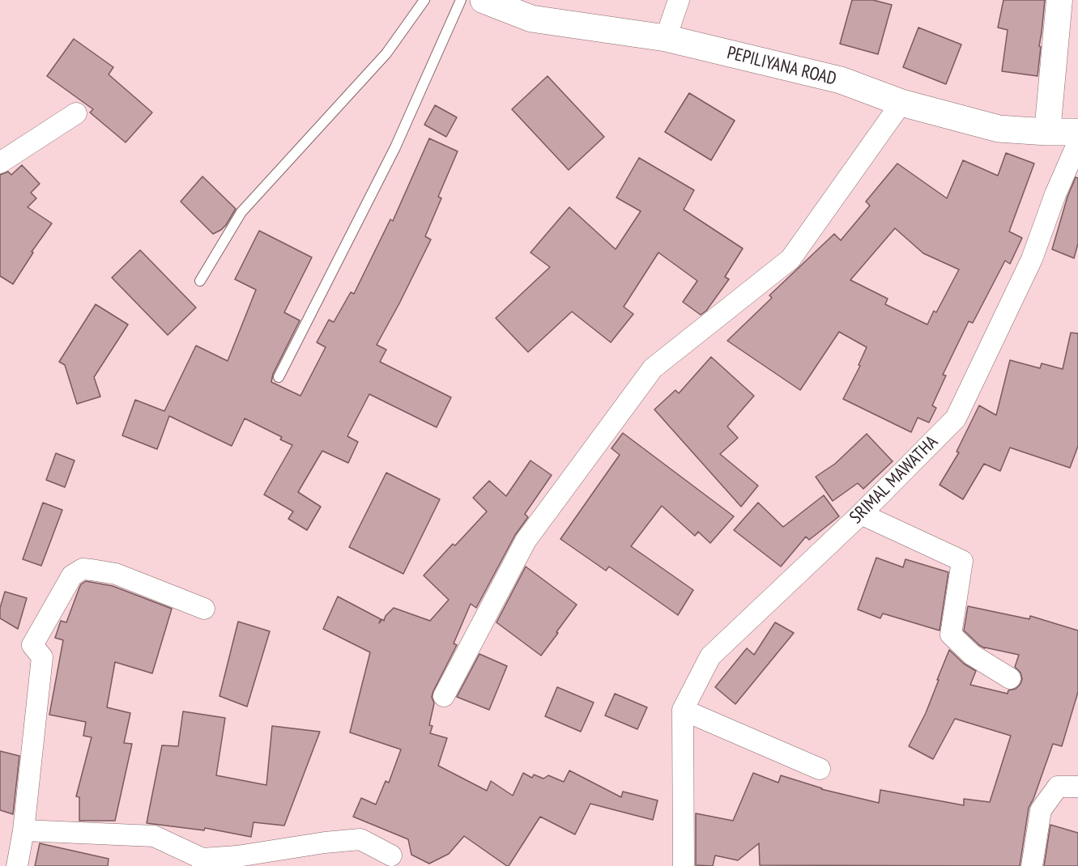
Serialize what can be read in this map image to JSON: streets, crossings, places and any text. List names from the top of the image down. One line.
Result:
{"streets":{"main road":["PEPILIYANA ROAD"],"street":["SRIMAL MAWATHA"]}}
